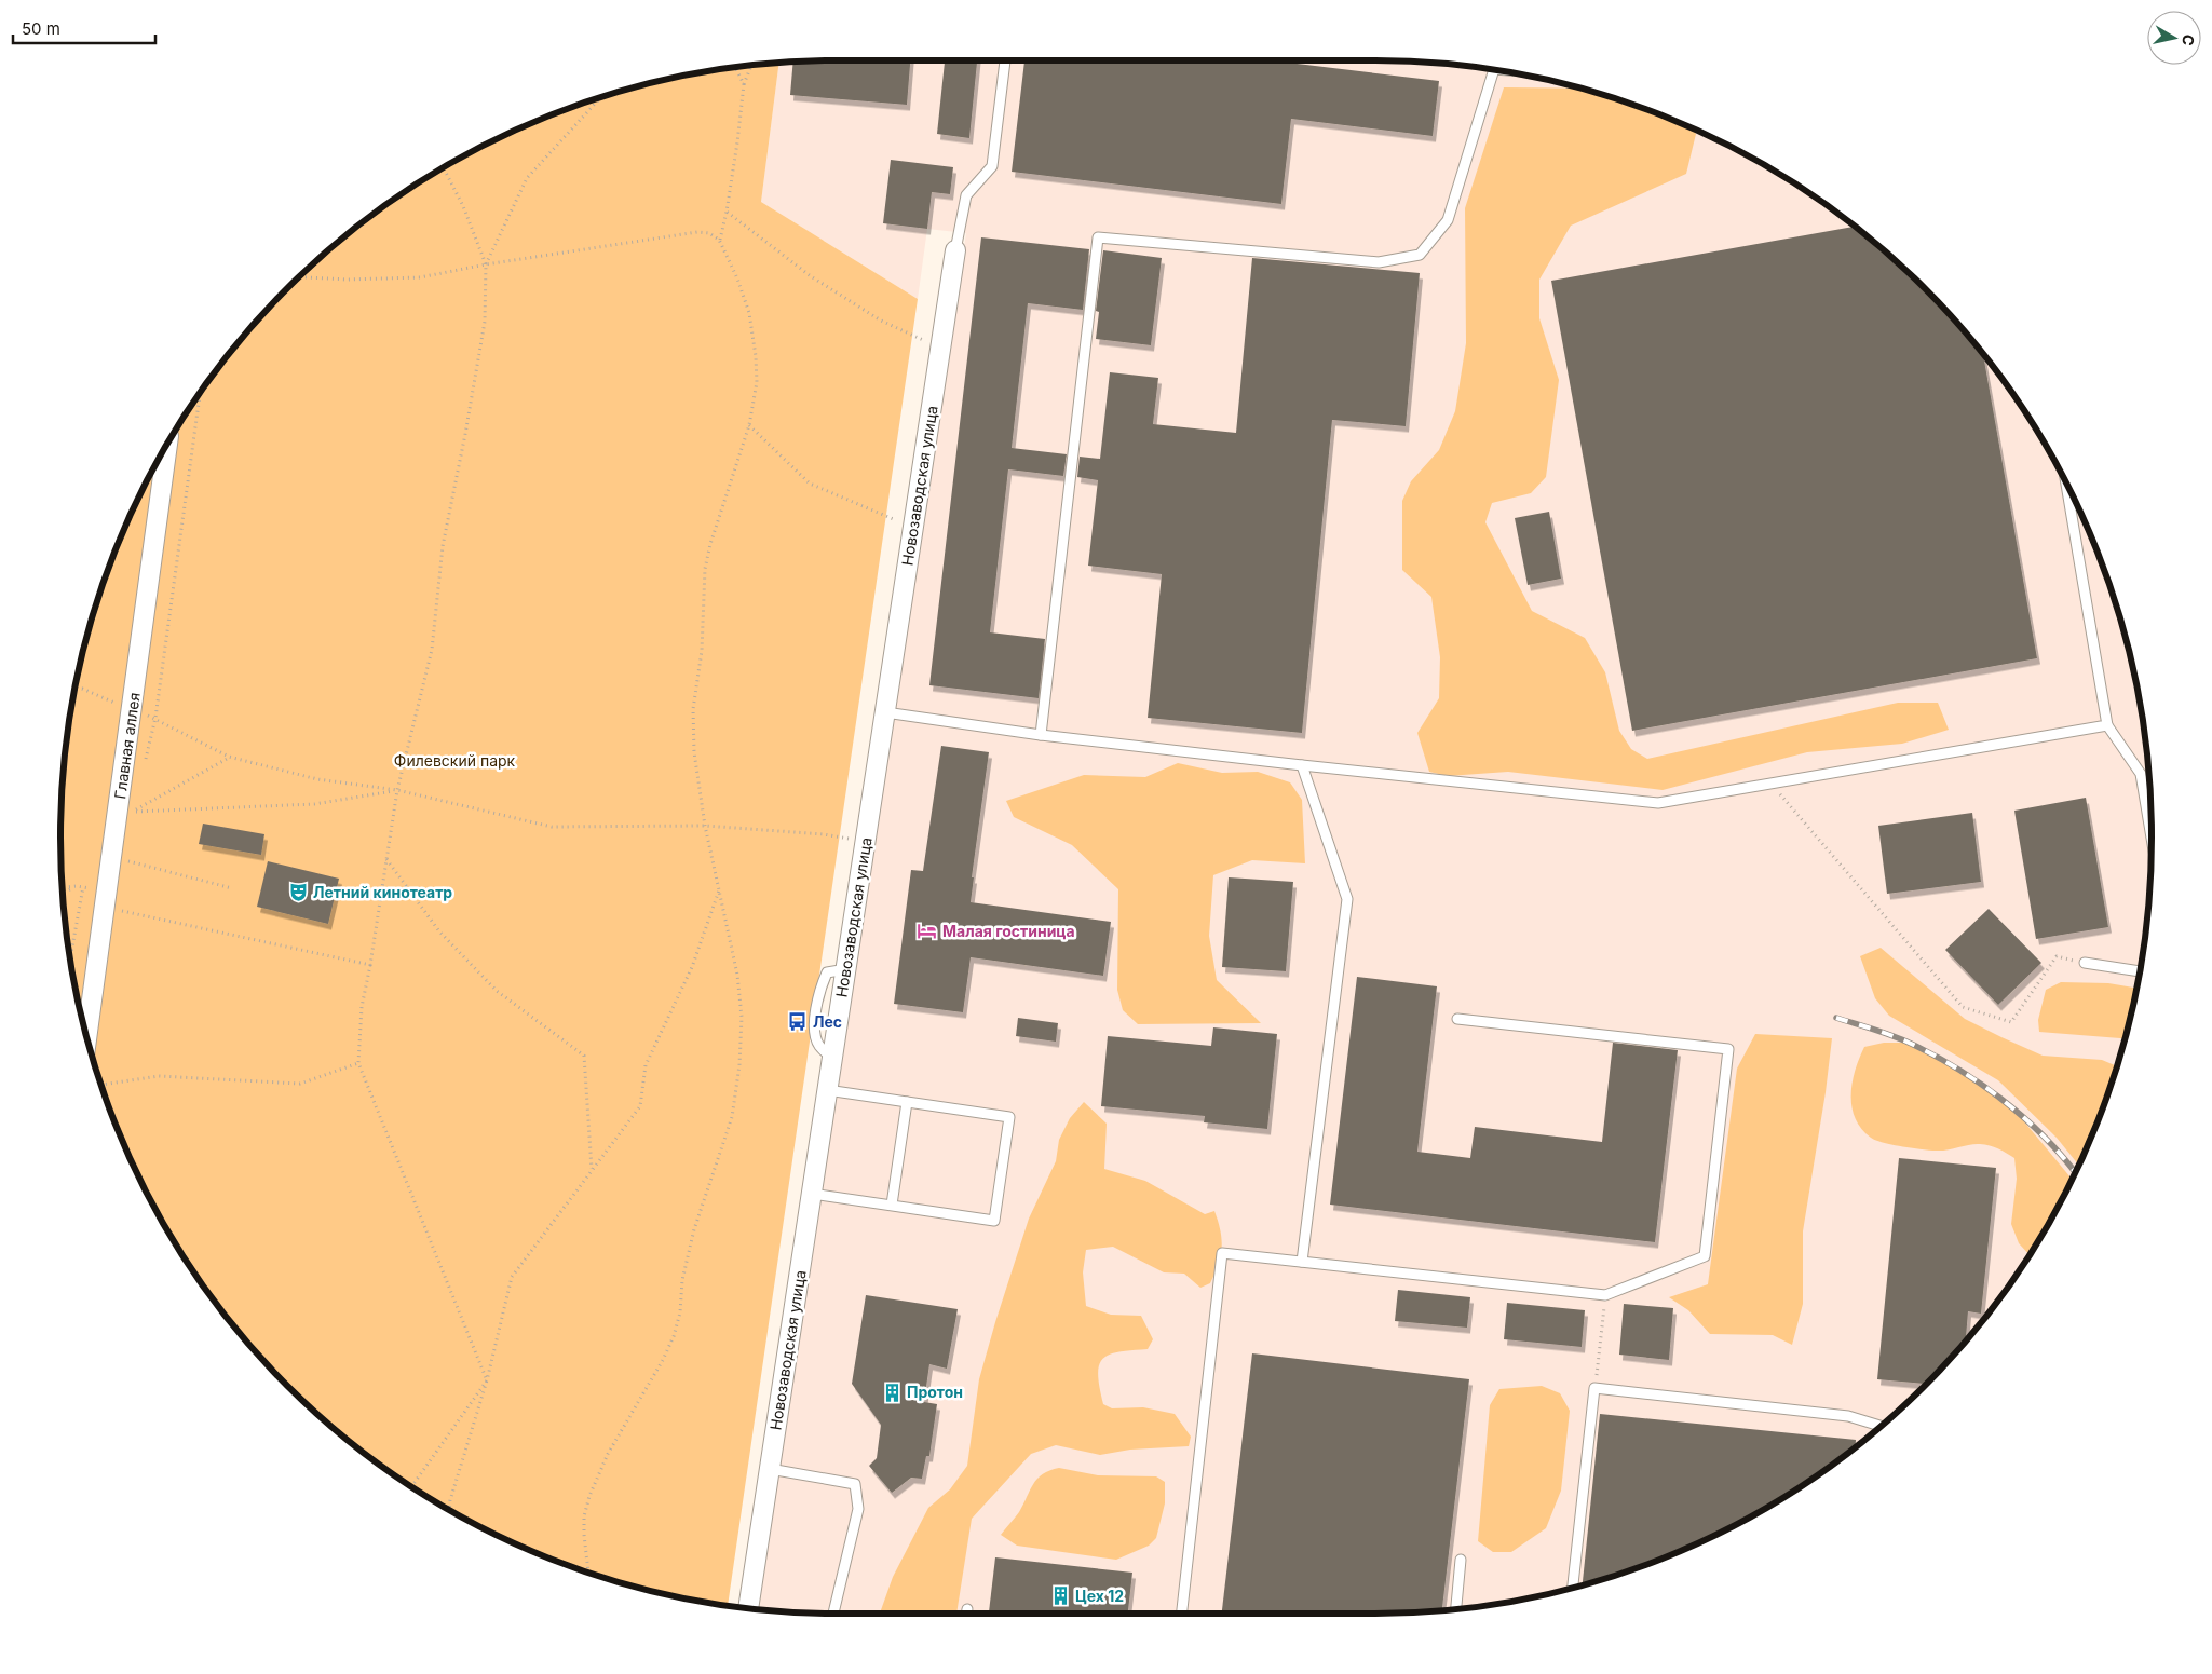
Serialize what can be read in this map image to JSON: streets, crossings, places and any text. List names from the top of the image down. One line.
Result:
{"streets":{"street":["Новозаводская улица","Главная аллея"]},"parks":["Филевский парк"],"places":{"theatre":["Летний кинотеатр"],"hotel":["Малая гостиница"],"bus stop":["Лес"],"building":["Протон","Цех 12"]},"scale_bar":"50 m","north":"right"}
